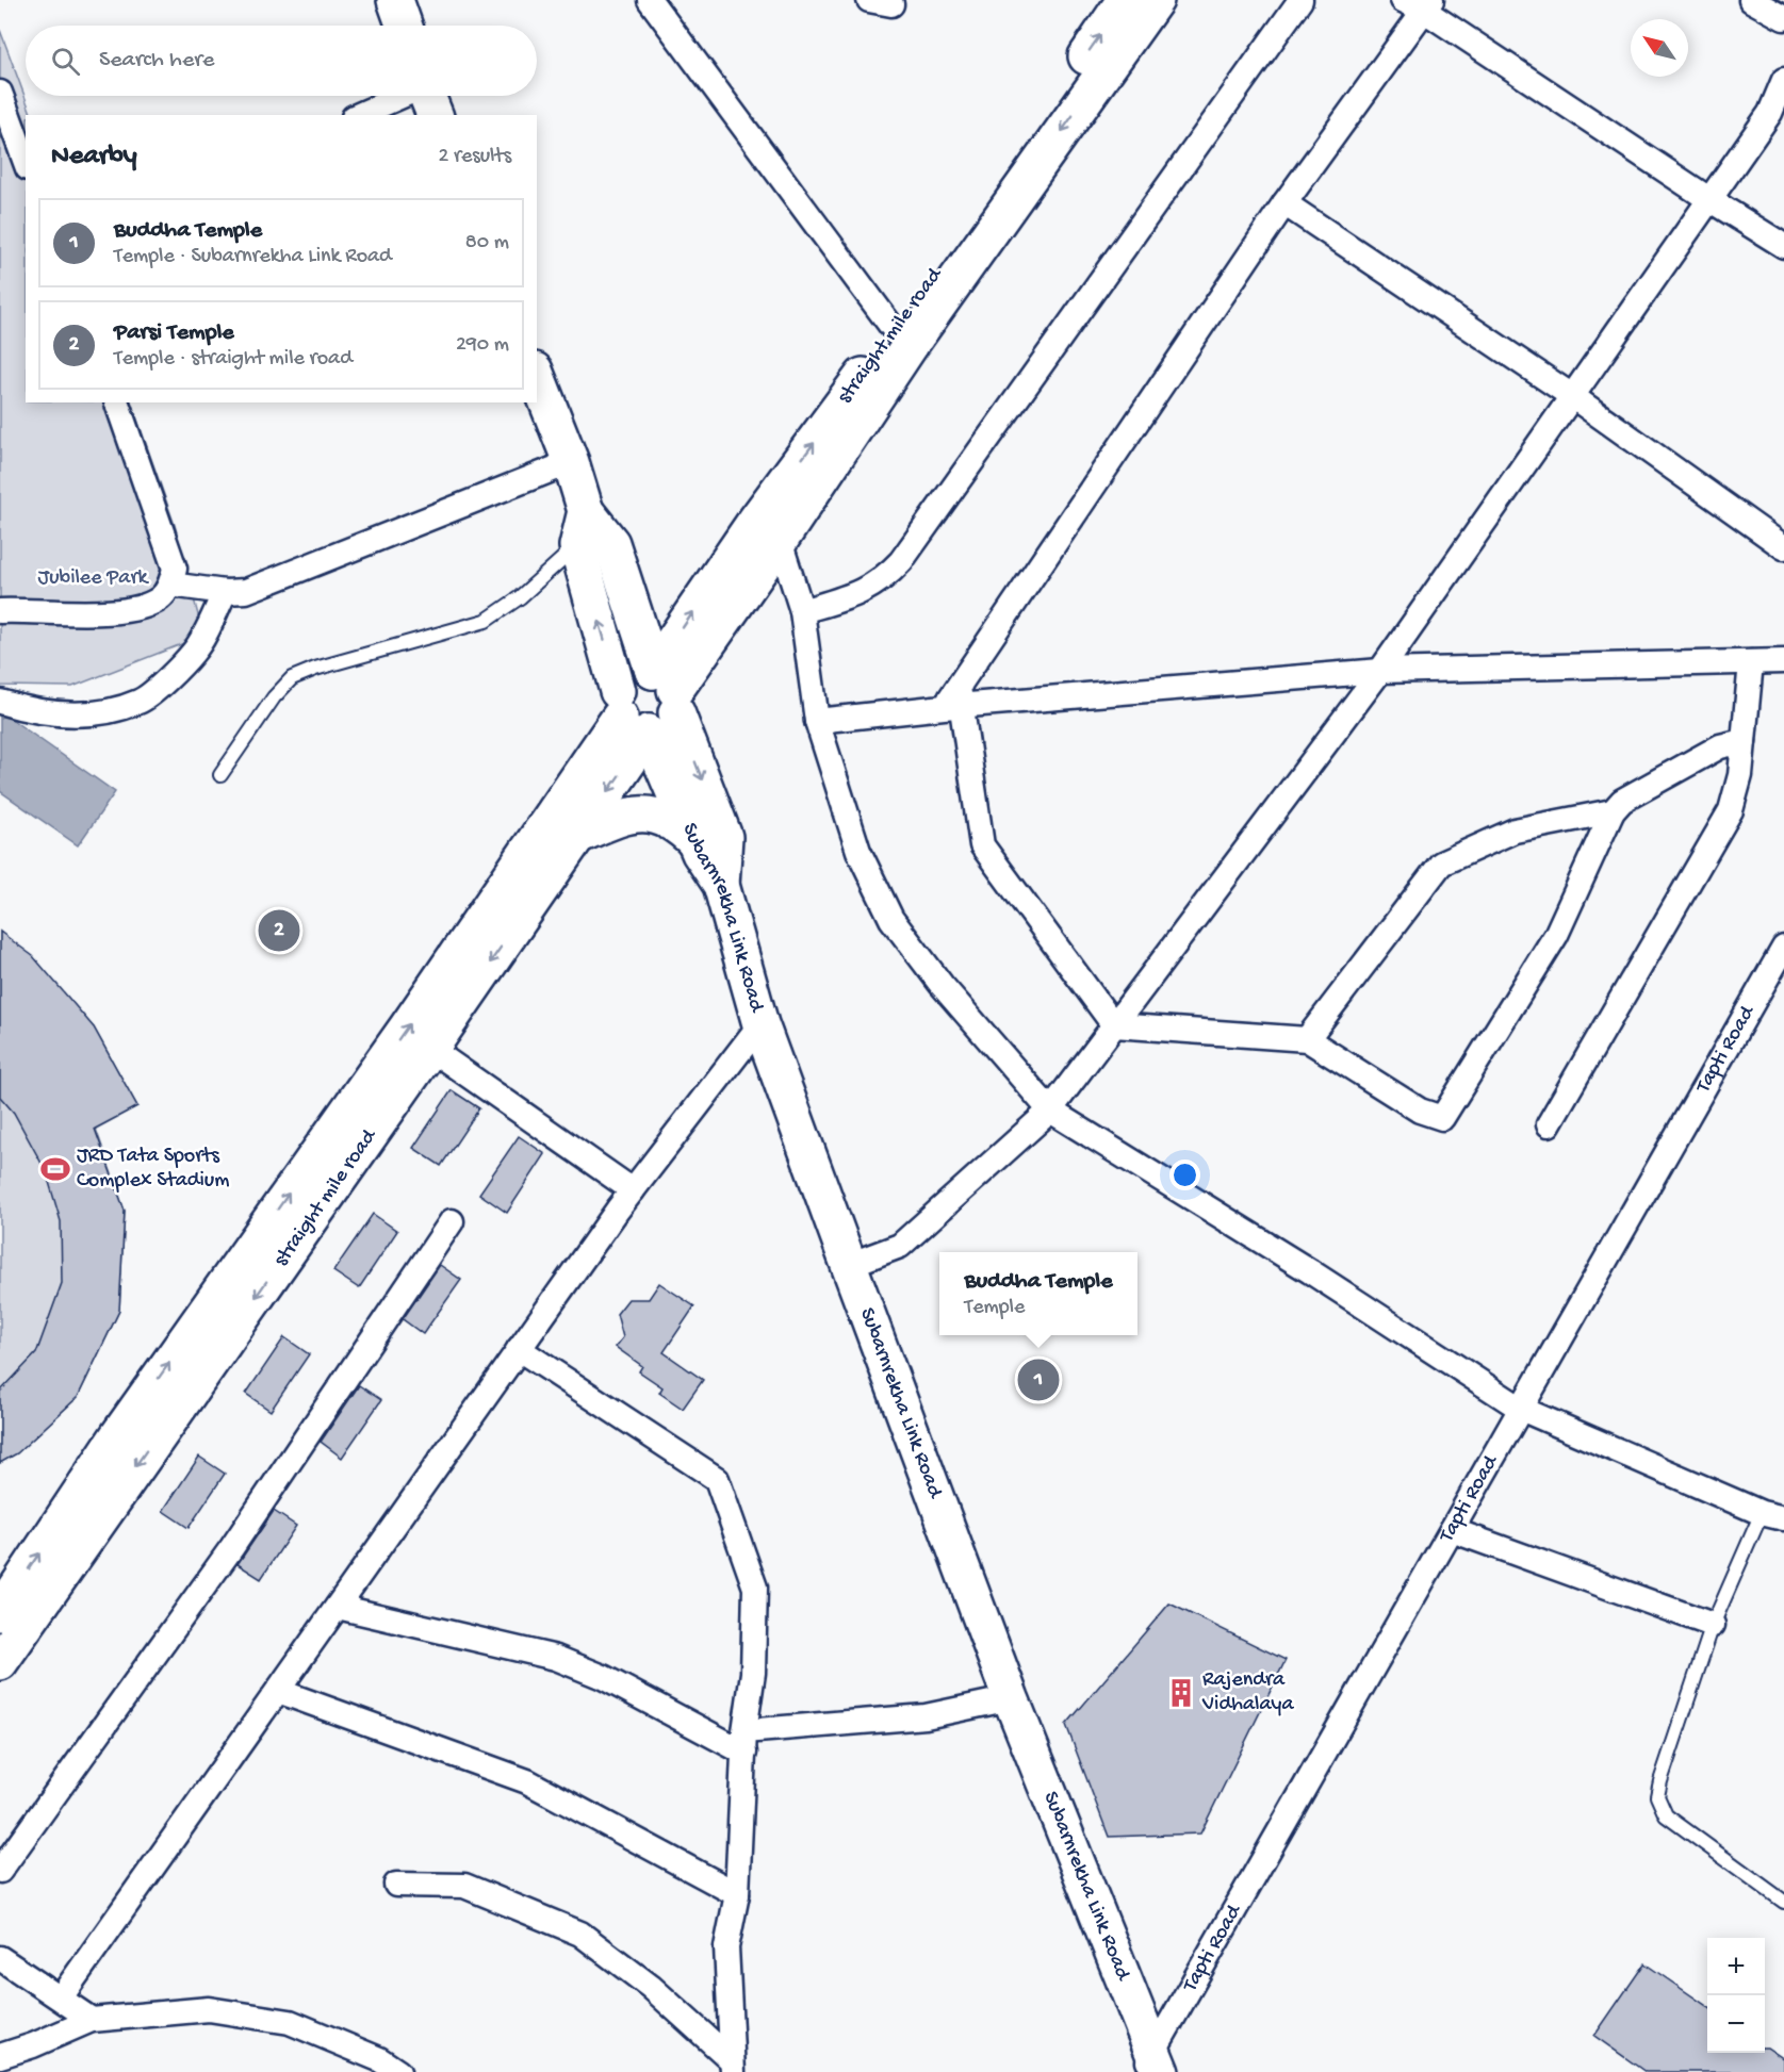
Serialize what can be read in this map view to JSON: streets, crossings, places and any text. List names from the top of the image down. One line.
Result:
{"streets":{"street":["straight mile road","Subarnrekha Link Road","Tapti Road"]},"crossings":[["straight mile road","Subarnrekha Link Road"],["Subarnrekha Link Road","Tapti Road"]],"parks":["Jubilee Park"],"places":{"sports":["JRD Tata Sports Complex Stadium"],"building":["Rajendra Vidhalaya"]},"north":"top left","page":{"search":"Search here","heading":["Nearby","2 results"],"list":[{"mark":"1","name":"Buddha Temple","note":"Temple · Subarnrekha Link Road","value":"80 m"},{"mark":"2","name":"Parsi Temple","note":"Temple · straight mile road","value":"290 m"}],"pins":["2","1"],"popup":["Buddha Temple","Temple"],"map_buttons":["+","−"]}}
